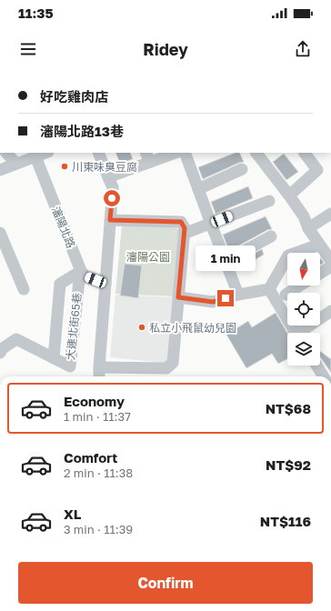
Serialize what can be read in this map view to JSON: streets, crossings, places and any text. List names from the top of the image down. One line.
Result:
{"streets":{"street":["瀋陽北路","大連北街65巷"]},"crossings":[["瀋陽北路","大連北街65巷"]],"parks":["瀋陽公園"],"places":["川東味臭豆腐","私立小飛鼠幼兒園"],"north":"bottom","page":{"status":"11:35","header":"Ridey","banner":["好吃雞肉店","瀋陽北路13巷"],"bubble":"1 min","list":[{"name":"Economy","note":"1 min · 11:37","value":"NT$68"},{"name":"Comfort","note":"2 min · 11:38","value":"NT$92"},{"name":"XL","note":"3 min · 11:39","value":"NT$116"}],"buttons":"Confirm"}}
